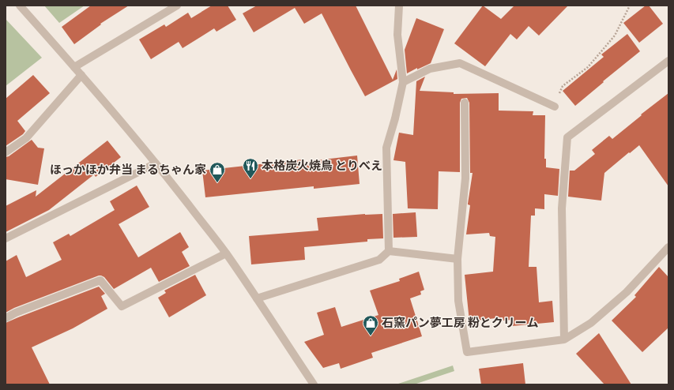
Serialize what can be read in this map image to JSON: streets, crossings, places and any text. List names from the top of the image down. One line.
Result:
{"places":{"restaurant":["本格炭火焼鳥 とりべえ"],"shop":["ほっかほか弁当 まるちゃん家","石窯パン夢工房 粉とクリーム"]}}
